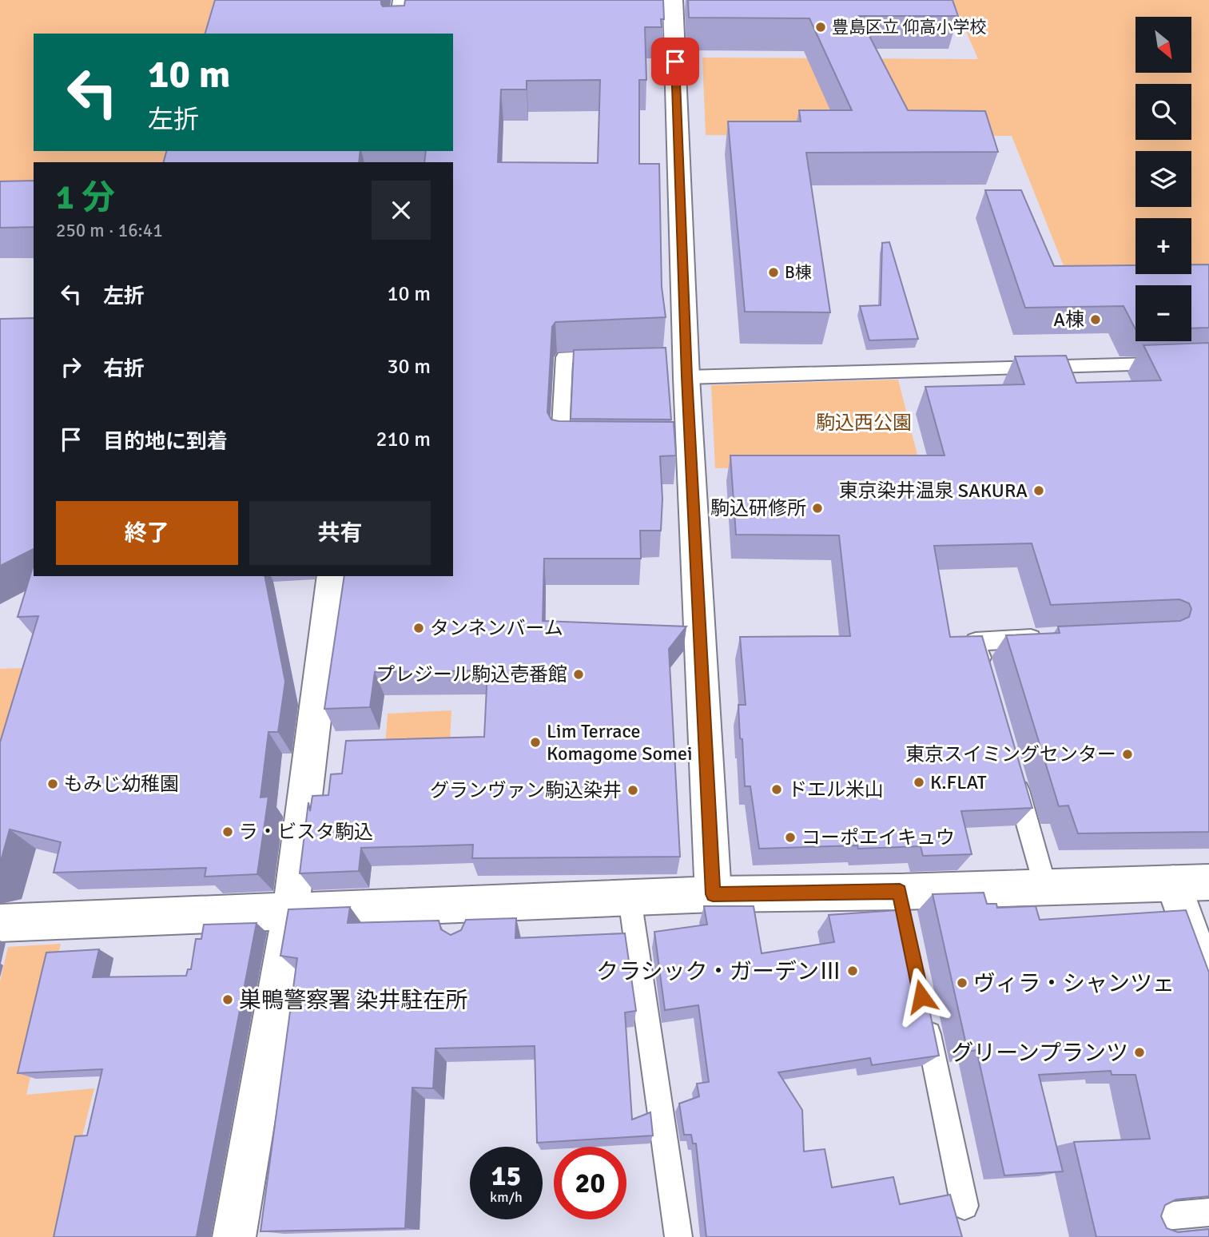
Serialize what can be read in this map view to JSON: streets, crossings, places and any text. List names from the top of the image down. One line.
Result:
{"parks":["駒込西公園"],"places":["豊島区立 仰高小学校","B棟","A棟","東京染井温泉 SAKURA","駒込研修所","タンネンバーム","プレジール駒込壱番館","Lim Terrace Komagome Somei","東京スイミングセンター","K.FLAT","もみじ幼稚園","ドエル米山","グランヴァン駒込染井","ラ・ビスタ駒込","コーポエイキュウ","クラシック・ガーデンⅢ","ヴィラ・シャンツェ","巣鴨警察署 染井駐在所","グリーンプランツ"],"north":"bottom right","page":{"map_buttons":["+","−"],"turn":["10 m","左折"],"heading":["1 分","250 m · 16:41"],"list":[{"name":"左折","value":"10 m"},{"name":"右折","value":"30 m"},{"name":"目的地に到着","value":"210 m"}],"buttons":["終了","共有"],"speed":"15 km/h","limit":"20"}}
